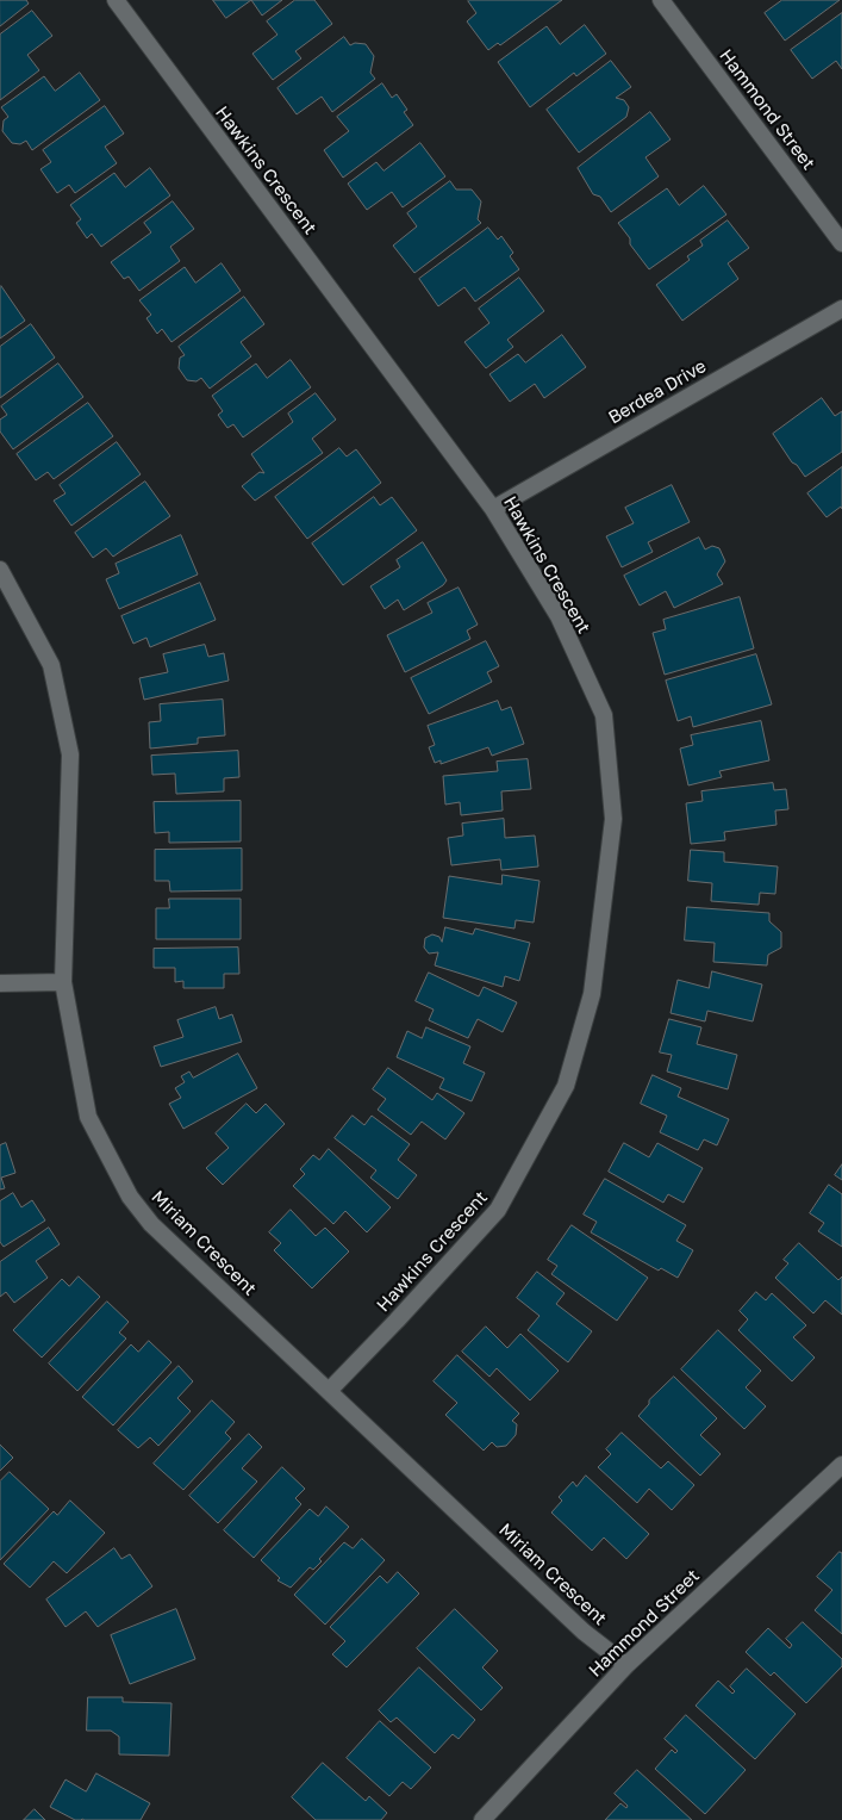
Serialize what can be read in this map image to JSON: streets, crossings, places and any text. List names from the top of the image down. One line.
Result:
{"streets":{"street":["Hammond Street","Hawkins Crescent","Berdea Drive","Miriam Crescent"]},"crossings":[["Hammond Street","Miriam Crescent"],["Hawkins Crescent","Berdea Drive"],["Hawkins Crescent","Miriam Crescent"]]}
